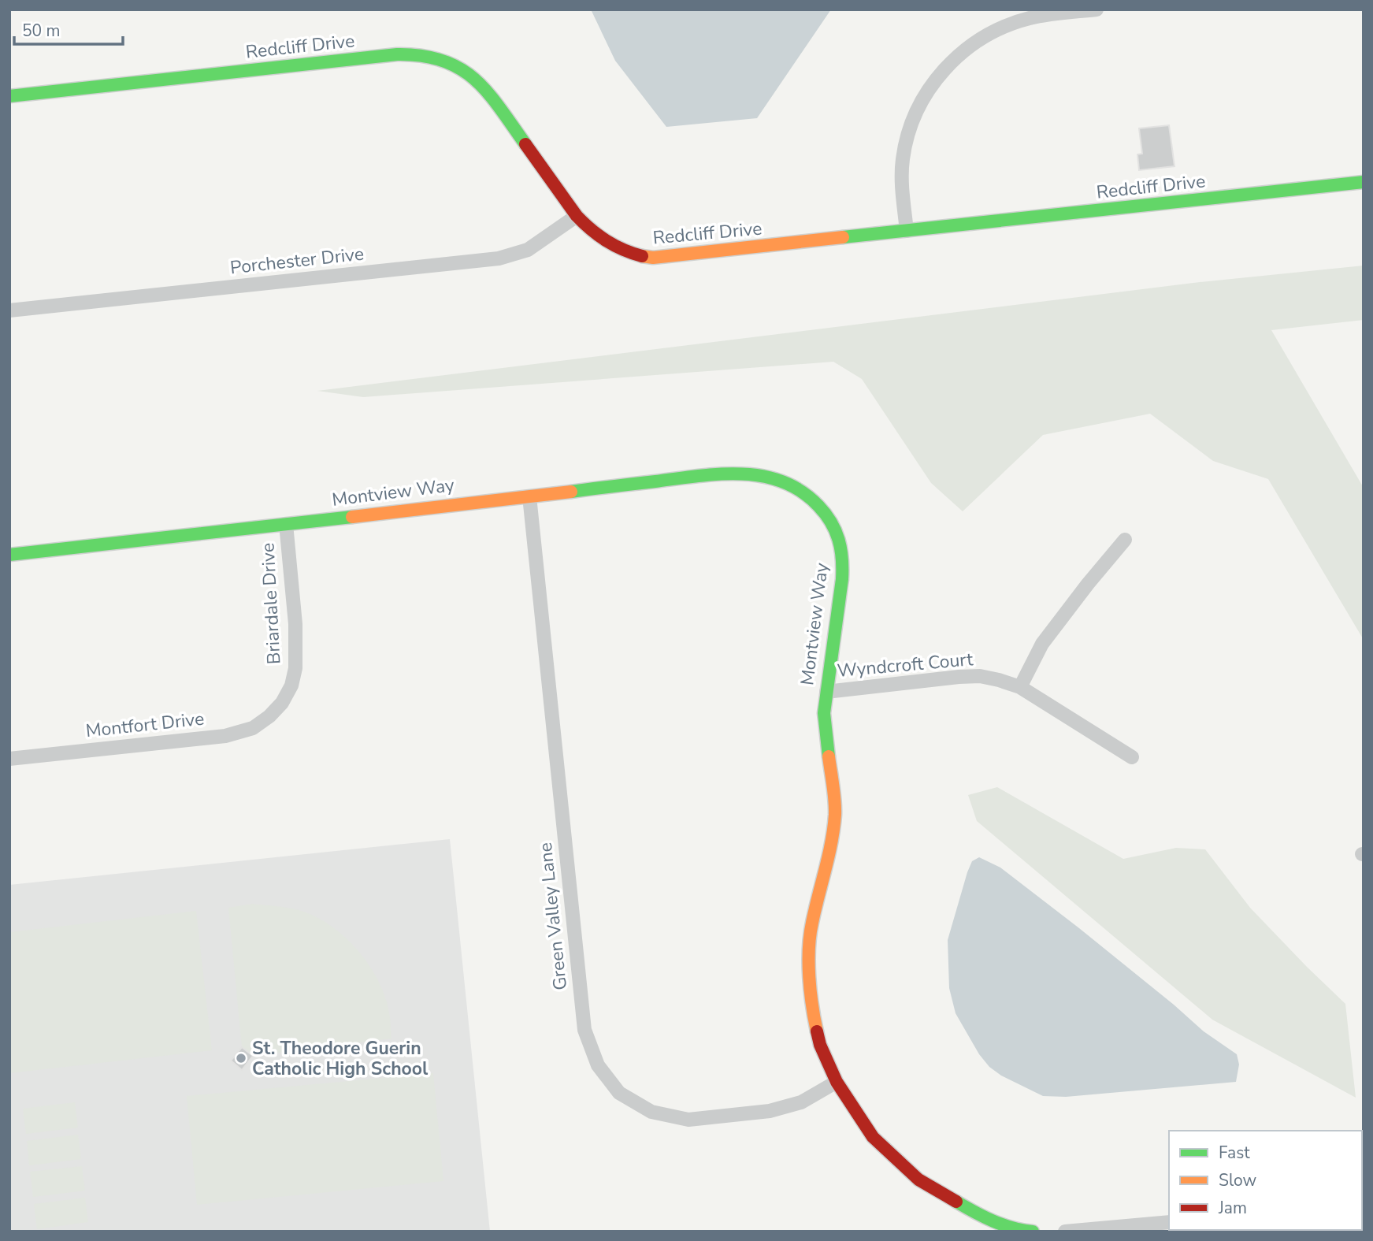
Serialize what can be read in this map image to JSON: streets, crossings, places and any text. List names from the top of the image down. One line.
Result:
{"streets":{"street":["Redcliff Drive","Porchester Drive","Montview Way","Briardale Drive","Wyndcroft Court","Montfort Drive","Green Valley Lane"]},"crossings":[["Redcliff Drive","Porchester Drive"],["Montview Way","Briardale Drive"],["Montview Way","Wyndcroft Court"],["Montview Way","Green Valley Lane"],["Briardale Drive","Montfort Drive"]],"places":["St. Theodore Guerin Catholic High School"],"legend":["Fast","Slow","Jam"],"scale_bar":"50 m"}
